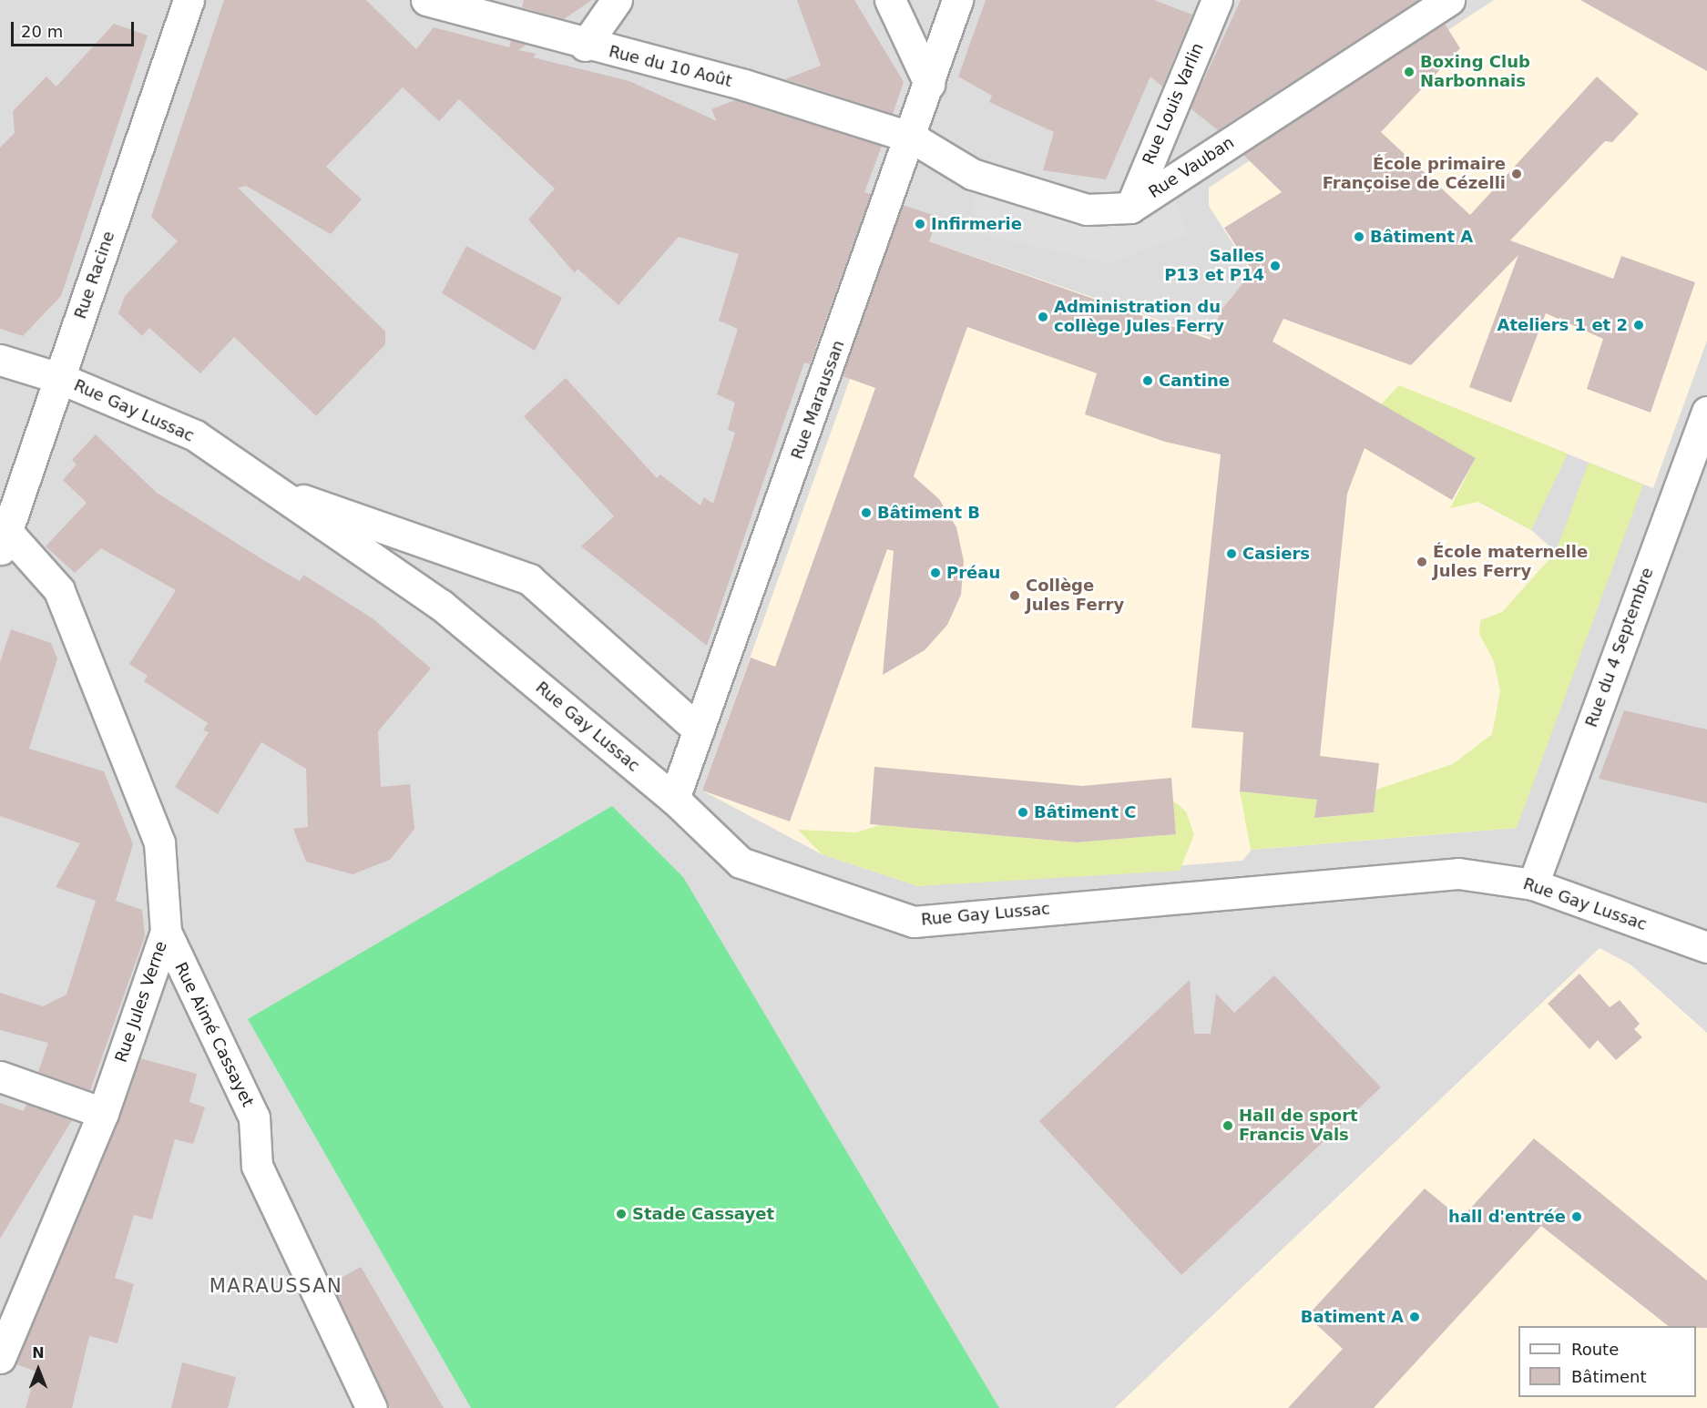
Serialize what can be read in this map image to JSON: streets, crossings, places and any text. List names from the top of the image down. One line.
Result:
{"streets":{"street":["Rue du 10 Août","Rue Louis Varlin","Rue Vauban","Rue Racine","Rue Maraussan","Rue Gay Lussac","Rue du 4 Septembre","Rue Jules Verne","Rue Aimé Cassayet"]},"crossings":[["Rue du 10 Août","Rue Maraussan"],["Rue Louis Varlin","Rue Vauban"],["Rue Racine","Rue Gay Lussac"],["Rue Racine","Rue Jules Verne"],["Rue Maraussan","Rue Gay Lussac"],["Rue Gay Lussac","Rue du 4 Septembre"],["Rue Jules Verne","Rue Aimé Cassayet"]],"districts":["MARAUSSAN"],"places":["Boxing Club Narbonnais","École primaire Françoise de Cézelli","Infirmerie","Bâtiment A","Salles P13 et P14","Administration du collège Jules Ferry","Ateliers 1 et 2","Cantine","Bâtiment B","Casiers","École maternelle Jules Ferry","Préau","Collège Jules Ferry","Bâtiment C","Hall de sport Francis Vals","Stade Cassayet","hall d'entrée","Batiment A"],"legend":["Route","Bâtiment"],"scale_bar":"20 m","north":"top"}
